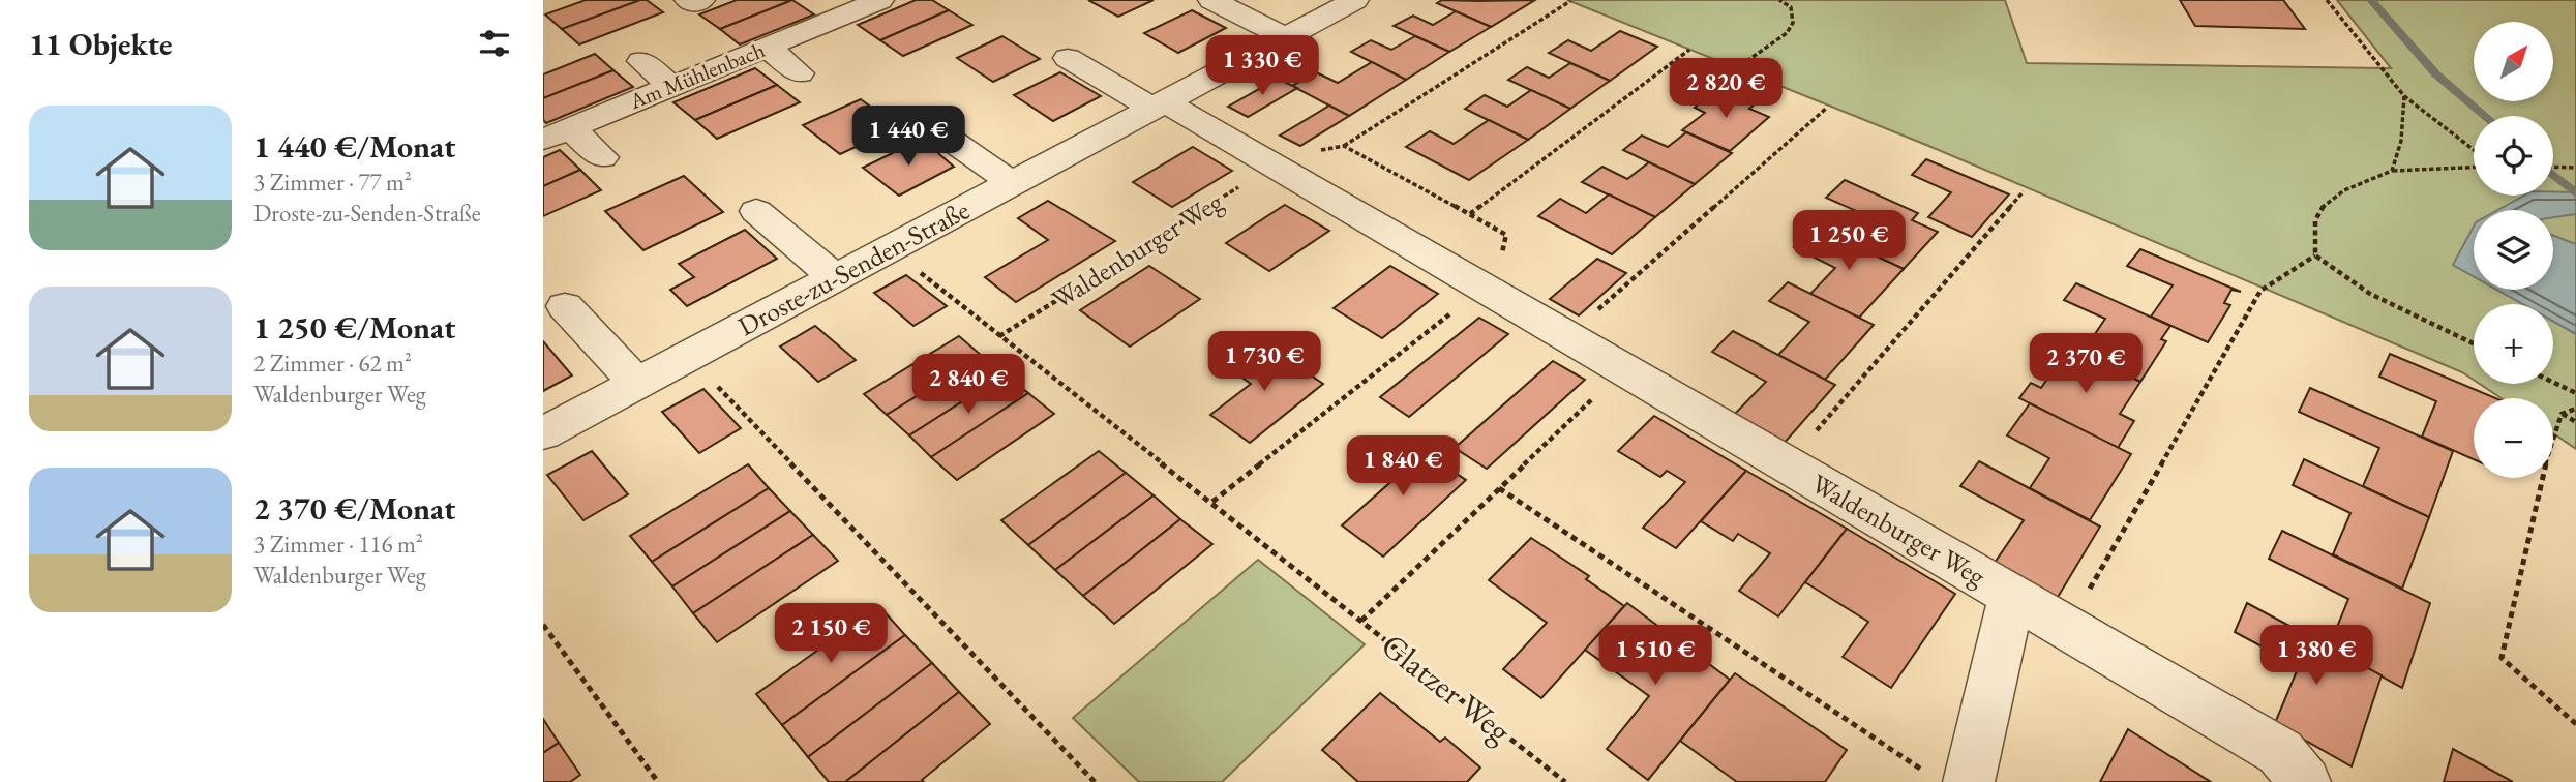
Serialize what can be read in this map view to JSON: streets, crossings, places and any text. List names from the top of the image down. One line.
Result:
{"streets":{"street":["Am Mühlenbach","Waldenburger Weg","Droste-zu-Senden-Straße"],"path":["Glatzer Weg"]},"crossings":[["Waldenburger Weg","Droste-zu-Senden-Straße"],["Droste-zu-Senden-Straße","Glatzer Weg"]],"north":"top right","page":{"heading":"11 Objekte","map_buttons":["+","−"],"price":["1 330 €","2 820 €","1 440 €","1 250 €","1 730 €","2 370 €","2 840 €","1 840 €","2 150 €","1 510 €","1 380 €"],"list":[{"name":"1 440 €/Monat","note":"3 Zimmer · 77 m² · Droste-zu-Senden-Straße"},{"name":"1 250 €/Monat","note":"2 Zimmer · 62 m² · Waldenburger Weg"},{"name":"2 370 €/Monat","note":"3 Zimmer · 116 m² · Waldenburger Weg"}]}}
